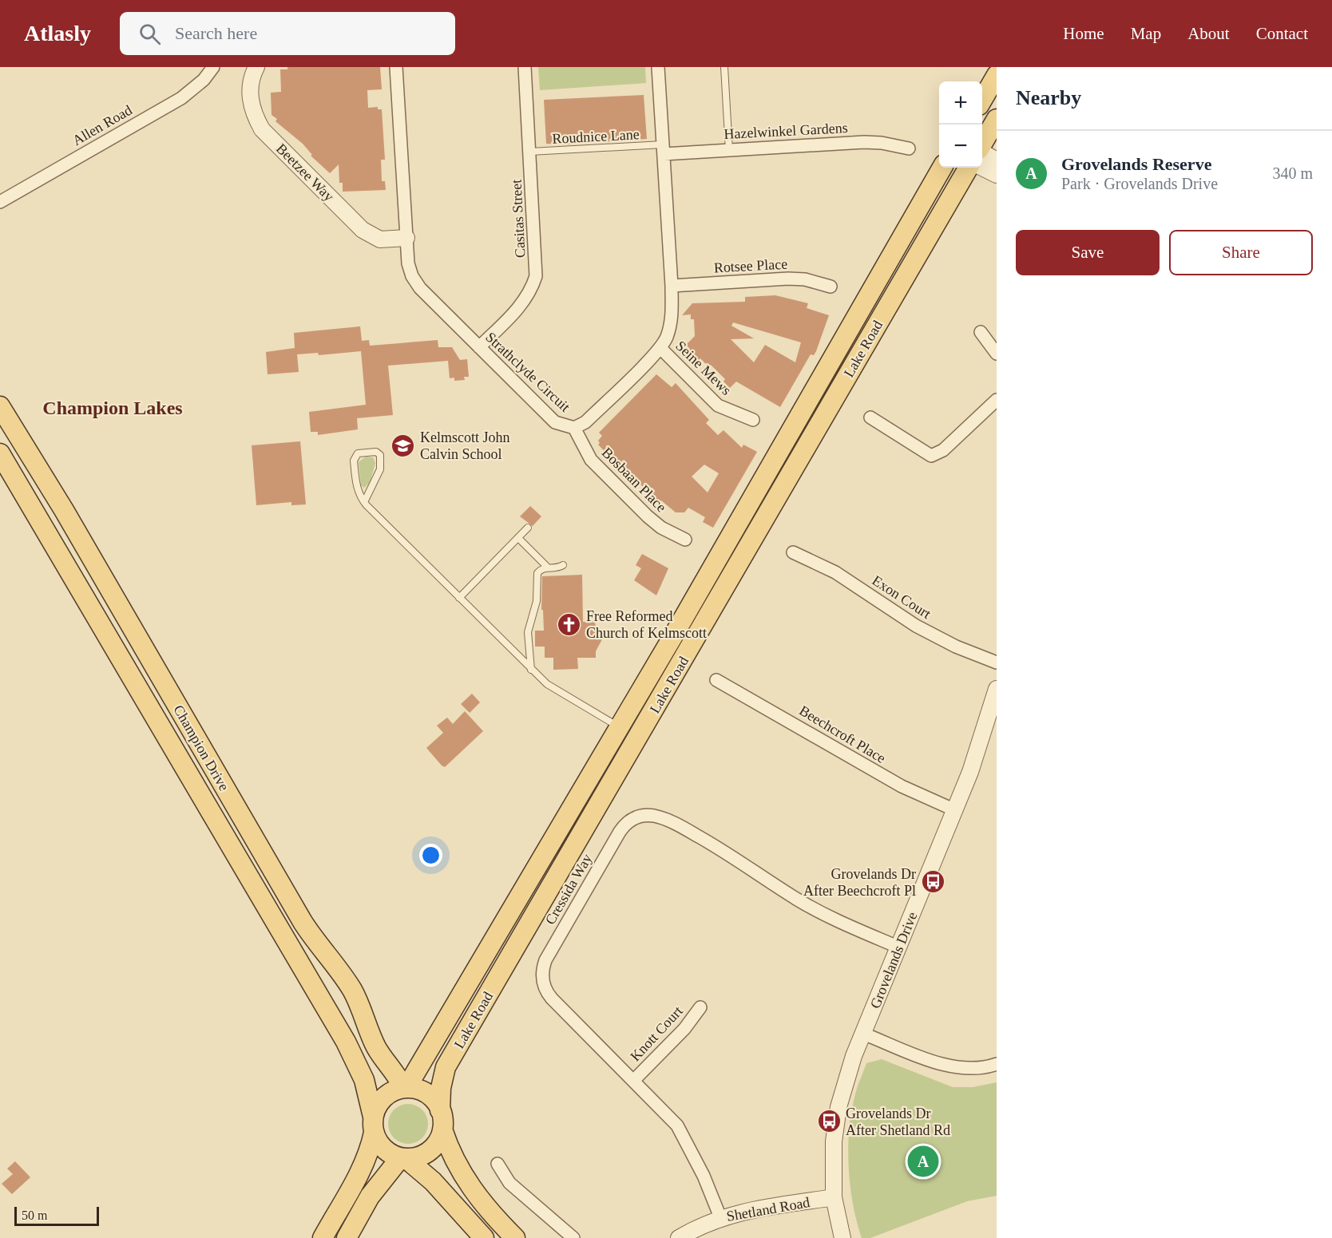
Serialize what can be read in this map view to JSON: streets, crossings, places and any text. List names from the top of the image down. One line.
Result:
{"streets":{"main road":["Lake Road","Champion Drive"],"street":["Allen Road","Hazelwinkel Gardens","Beetzee Way","Casitas Street","Rotsee Place","Seine Mews","Strathclyde Circuit","Bosbaan Place","Exon Court","Beechcroft Place","Cressida Way","Grovelands Drive","Knott Court","Shetland Road"],"lane":["Roudnice Lane"]},"crossings":[["Hazelwinkel Gardens","Roudnice Lane"],["Hazelwinkel Gardens","Strathclyde Circuit"],["Roudnice Lane","Casitas Street"],["Roudnice Lane","Strathclyde Circuit"],["Beetzee Way","Strathclyde Circuit"],["Casitas Street","Strathclyde Circuit"],["Rotsee Place","Strathclyde Circuit"],["Lake Road","Champion Drive"],["Seine Mews","Strathclyde Circuit"],["Strathclyde Circuit","Bosbaan Place"],["Beechcroft Place","Grovelands Drive"],["Cressida Way","Grovelands Drive"],["Cressida Way","Knott Court"],["Cressida Way","Shetland Road"],["Grovelands Drive","Shetland Road"]],"districts":["Champion Lakes"],"places":{"school or university":["Kelmscott John Calvin School"],"church":["Free Reformed Church of Kelmscott"],"bus stop":["Grovelands Dr After Beechcroft Pl","Grovelands Dr After Shetland Rd"]},"scale_bar":"50 m","page":{"header":"Atlasly","search":"Search here","nav":["Home","Map","About","Contact"],"heading":"Nearby","map_buttons":["+","−"],"list":[{"mark":"A","name":"Grovelands Reserve","note":"Park · Grovelands Drive","value":"340 m"}],"buttons":["Save","Share"],"pins":"A","scale":"50 m"}}
